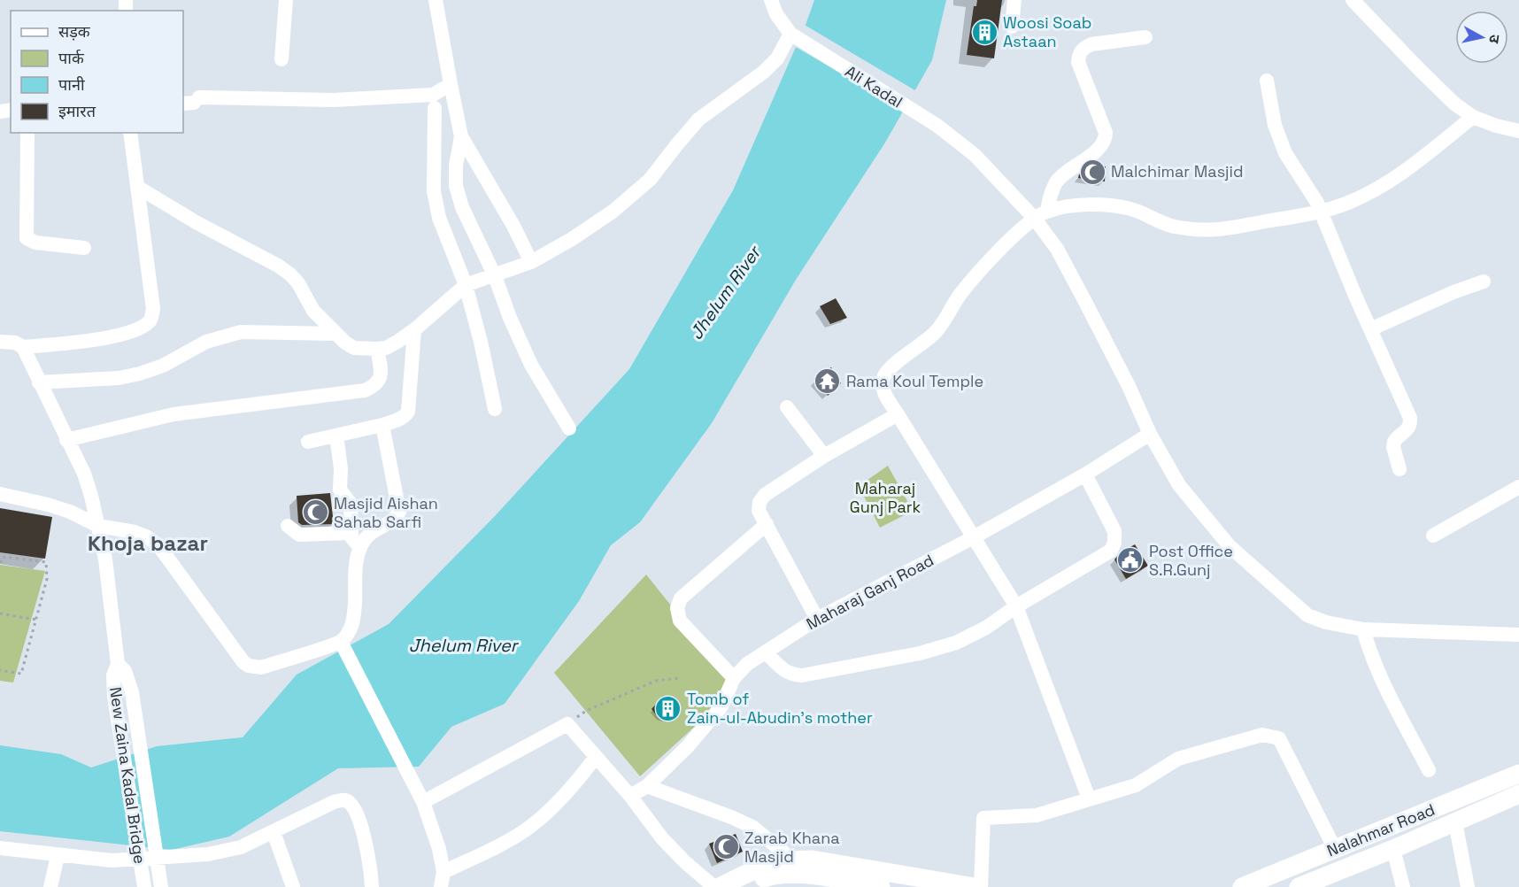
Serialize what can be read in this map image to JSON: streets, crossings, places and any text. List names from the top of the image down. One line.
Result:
{"streets":{"main road":["Nalahmar Road"],"street":["Ali Kadal","Maharaj Ganj Road","New Zaina Kadal Bridge"]},"crossings":[["Ali Kadal","Maharaj Ganj Road"]],"districts":["Khoja bazar"],"water":["Jhelum River"],"parks":["Maharaj Gunj Park"],"places":{"building":["Woosi Soab Astaan","Tomb of Zain-ul-Abudin's mother"],"mosque":["Malchimar Masjid","Masjid Aishan Sahab Sarfi","Zarab Khana Masjid"],"temple":["Rama Koul Temple"],"public building":["Post Office S.R.Gunj"]},"legend":["सड़क","पार्क","पानी","इमारत"],"north":"right"}
